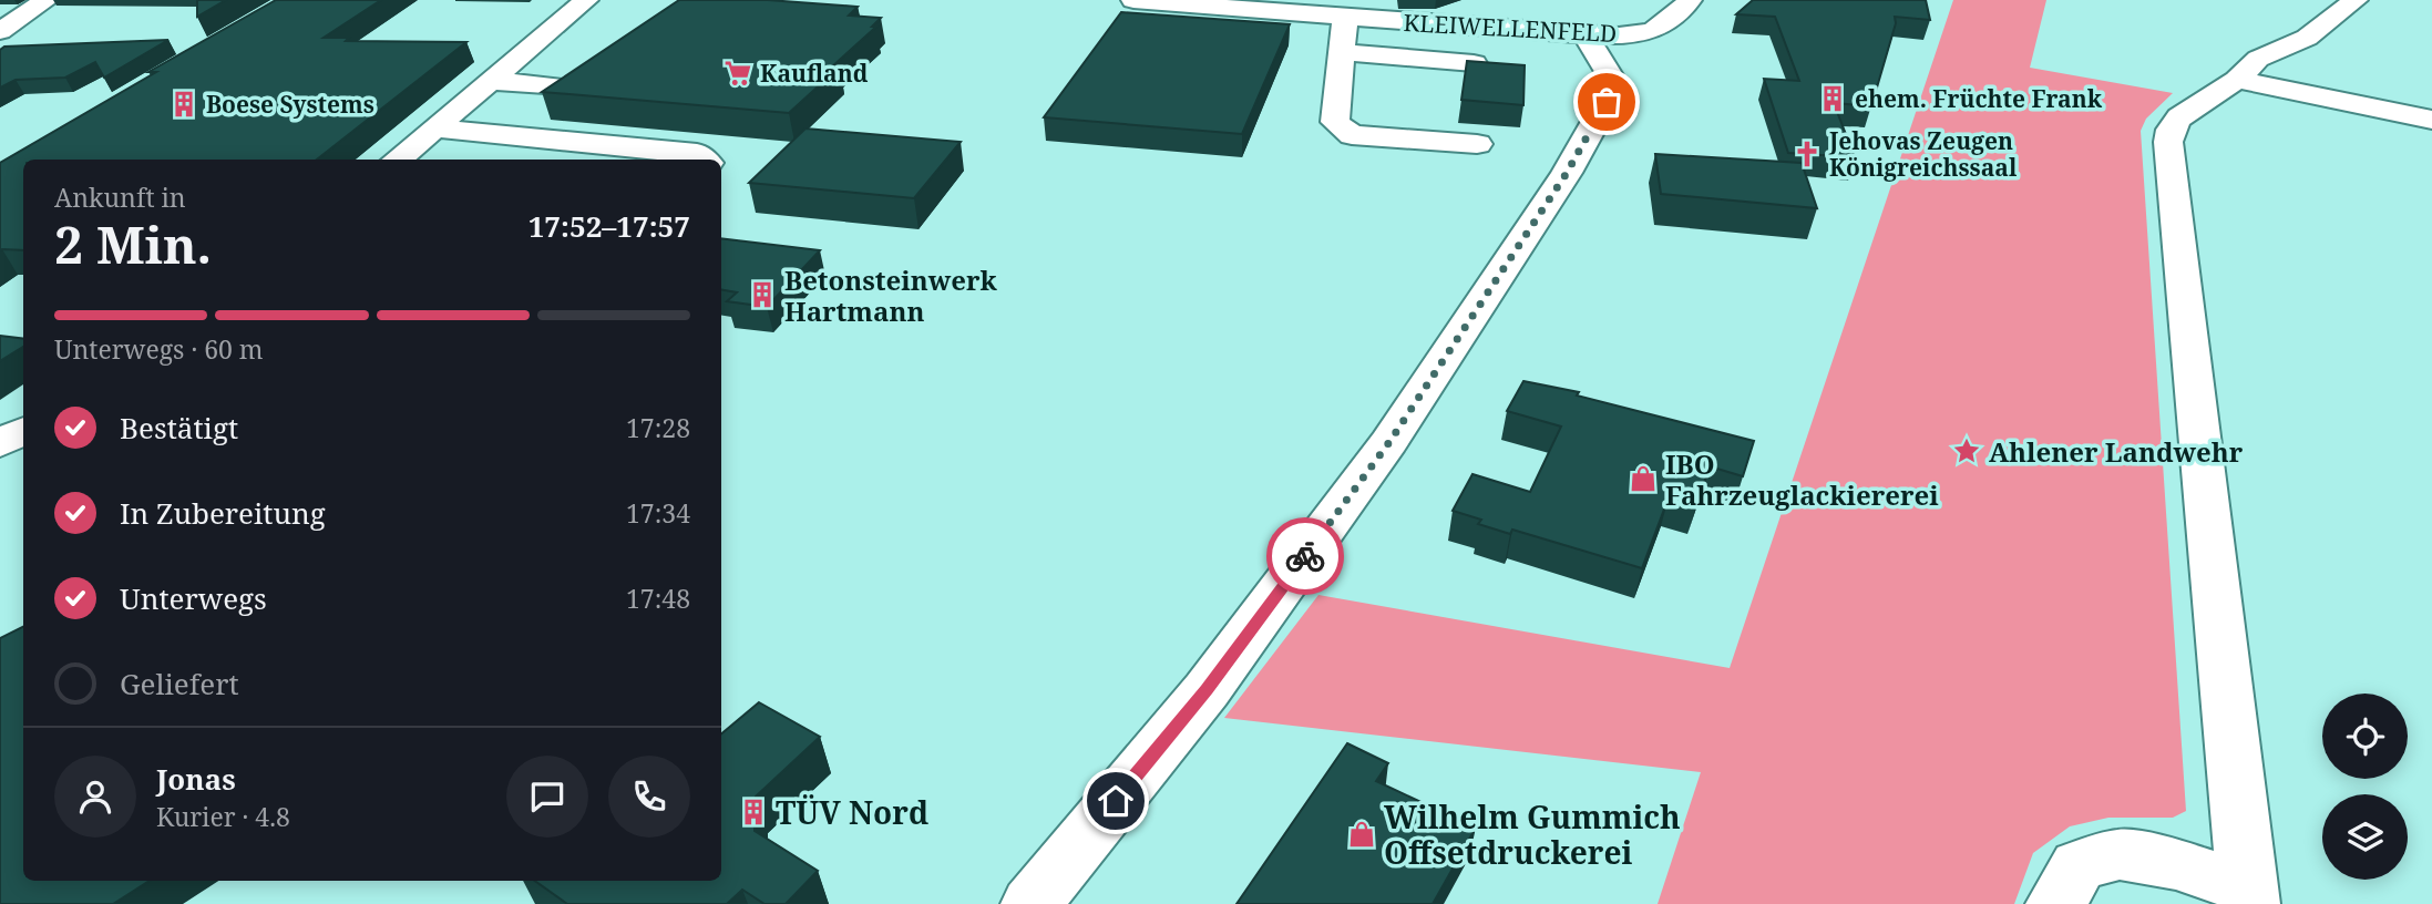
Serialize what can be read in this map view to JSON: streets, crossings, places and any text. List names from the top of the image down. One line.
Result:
{"streets":{"street":["KLEIWELLENFELD"]},"places":{"supermarket":["Kaufland"],"building":["ehem. Früchte Frank","Boese Systems","Betonsteinwerk Hartmann","TÜV Nord"],"church":["Jehovas Zeugen Königreichssaal"],"place":["Ahlener Landwehr"],"shop":["IBO Fahrzeuglackiererei","Wilhelm Gummich Offsetdruckerei"]},"page":{"heading":["2 Min.","Ankunft in","17:52–17:57"],"panel":["Jonas","Kurier · 4.8"],"bar":"Unterwegs · 60 m","list":[["Bestätigt","17:28"],["In Zubereitung","17:34"],["Unterwegs","17:48"],"Geliefert"]}}
